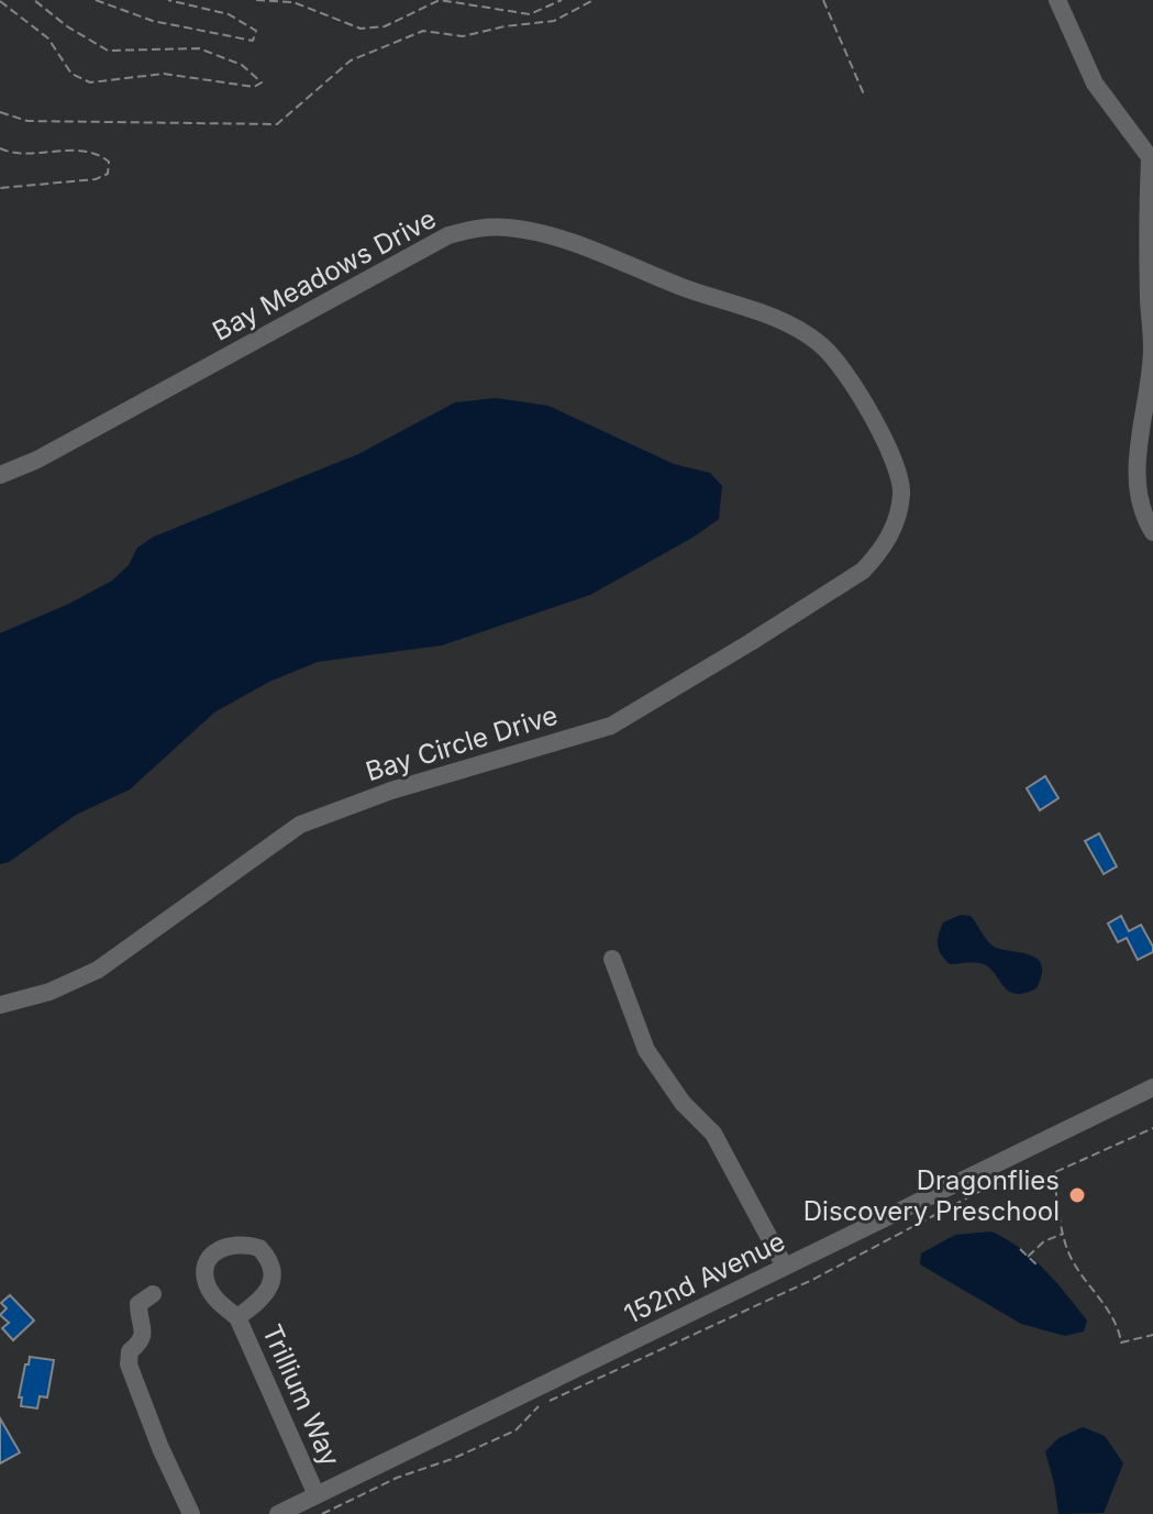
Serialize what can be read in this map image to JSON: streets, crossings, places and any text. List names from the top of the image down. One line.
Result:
{"streets":{"street":["Bay Meadows Drive","Bay Circle Drive","152nd Avenue","Trillium Way"]},"crossings":[["Bay Meadows Drive","Bay Circle Drive"],["152nd Avenue","Trillium Way"]],"places":["Dragonflies Discovery Preschool"]}
